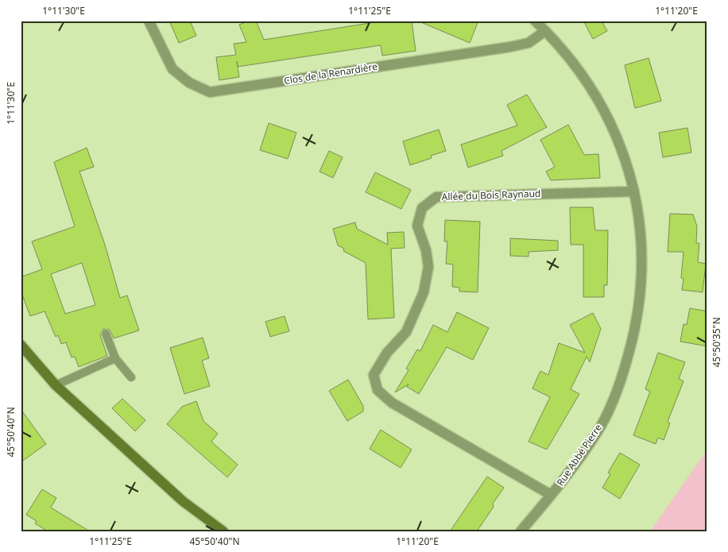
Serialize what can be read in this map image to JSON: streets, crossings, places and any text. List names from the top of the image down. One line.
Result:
{"streets":{"street":["Clos de la Renardière","Allée du Bois Raynaud","Rue Abbé Pierre"]},"crossings":[["Clos de la Renardière","Rue Abbé Pierre"],["Allée du Bois Raynaud","Rue Abbé Pierre"]],"coordinates":["1°11'30\"E","1°11'25\"E","1°11'20\"E","45°50'35\"N","45°50'40\"N"]}
